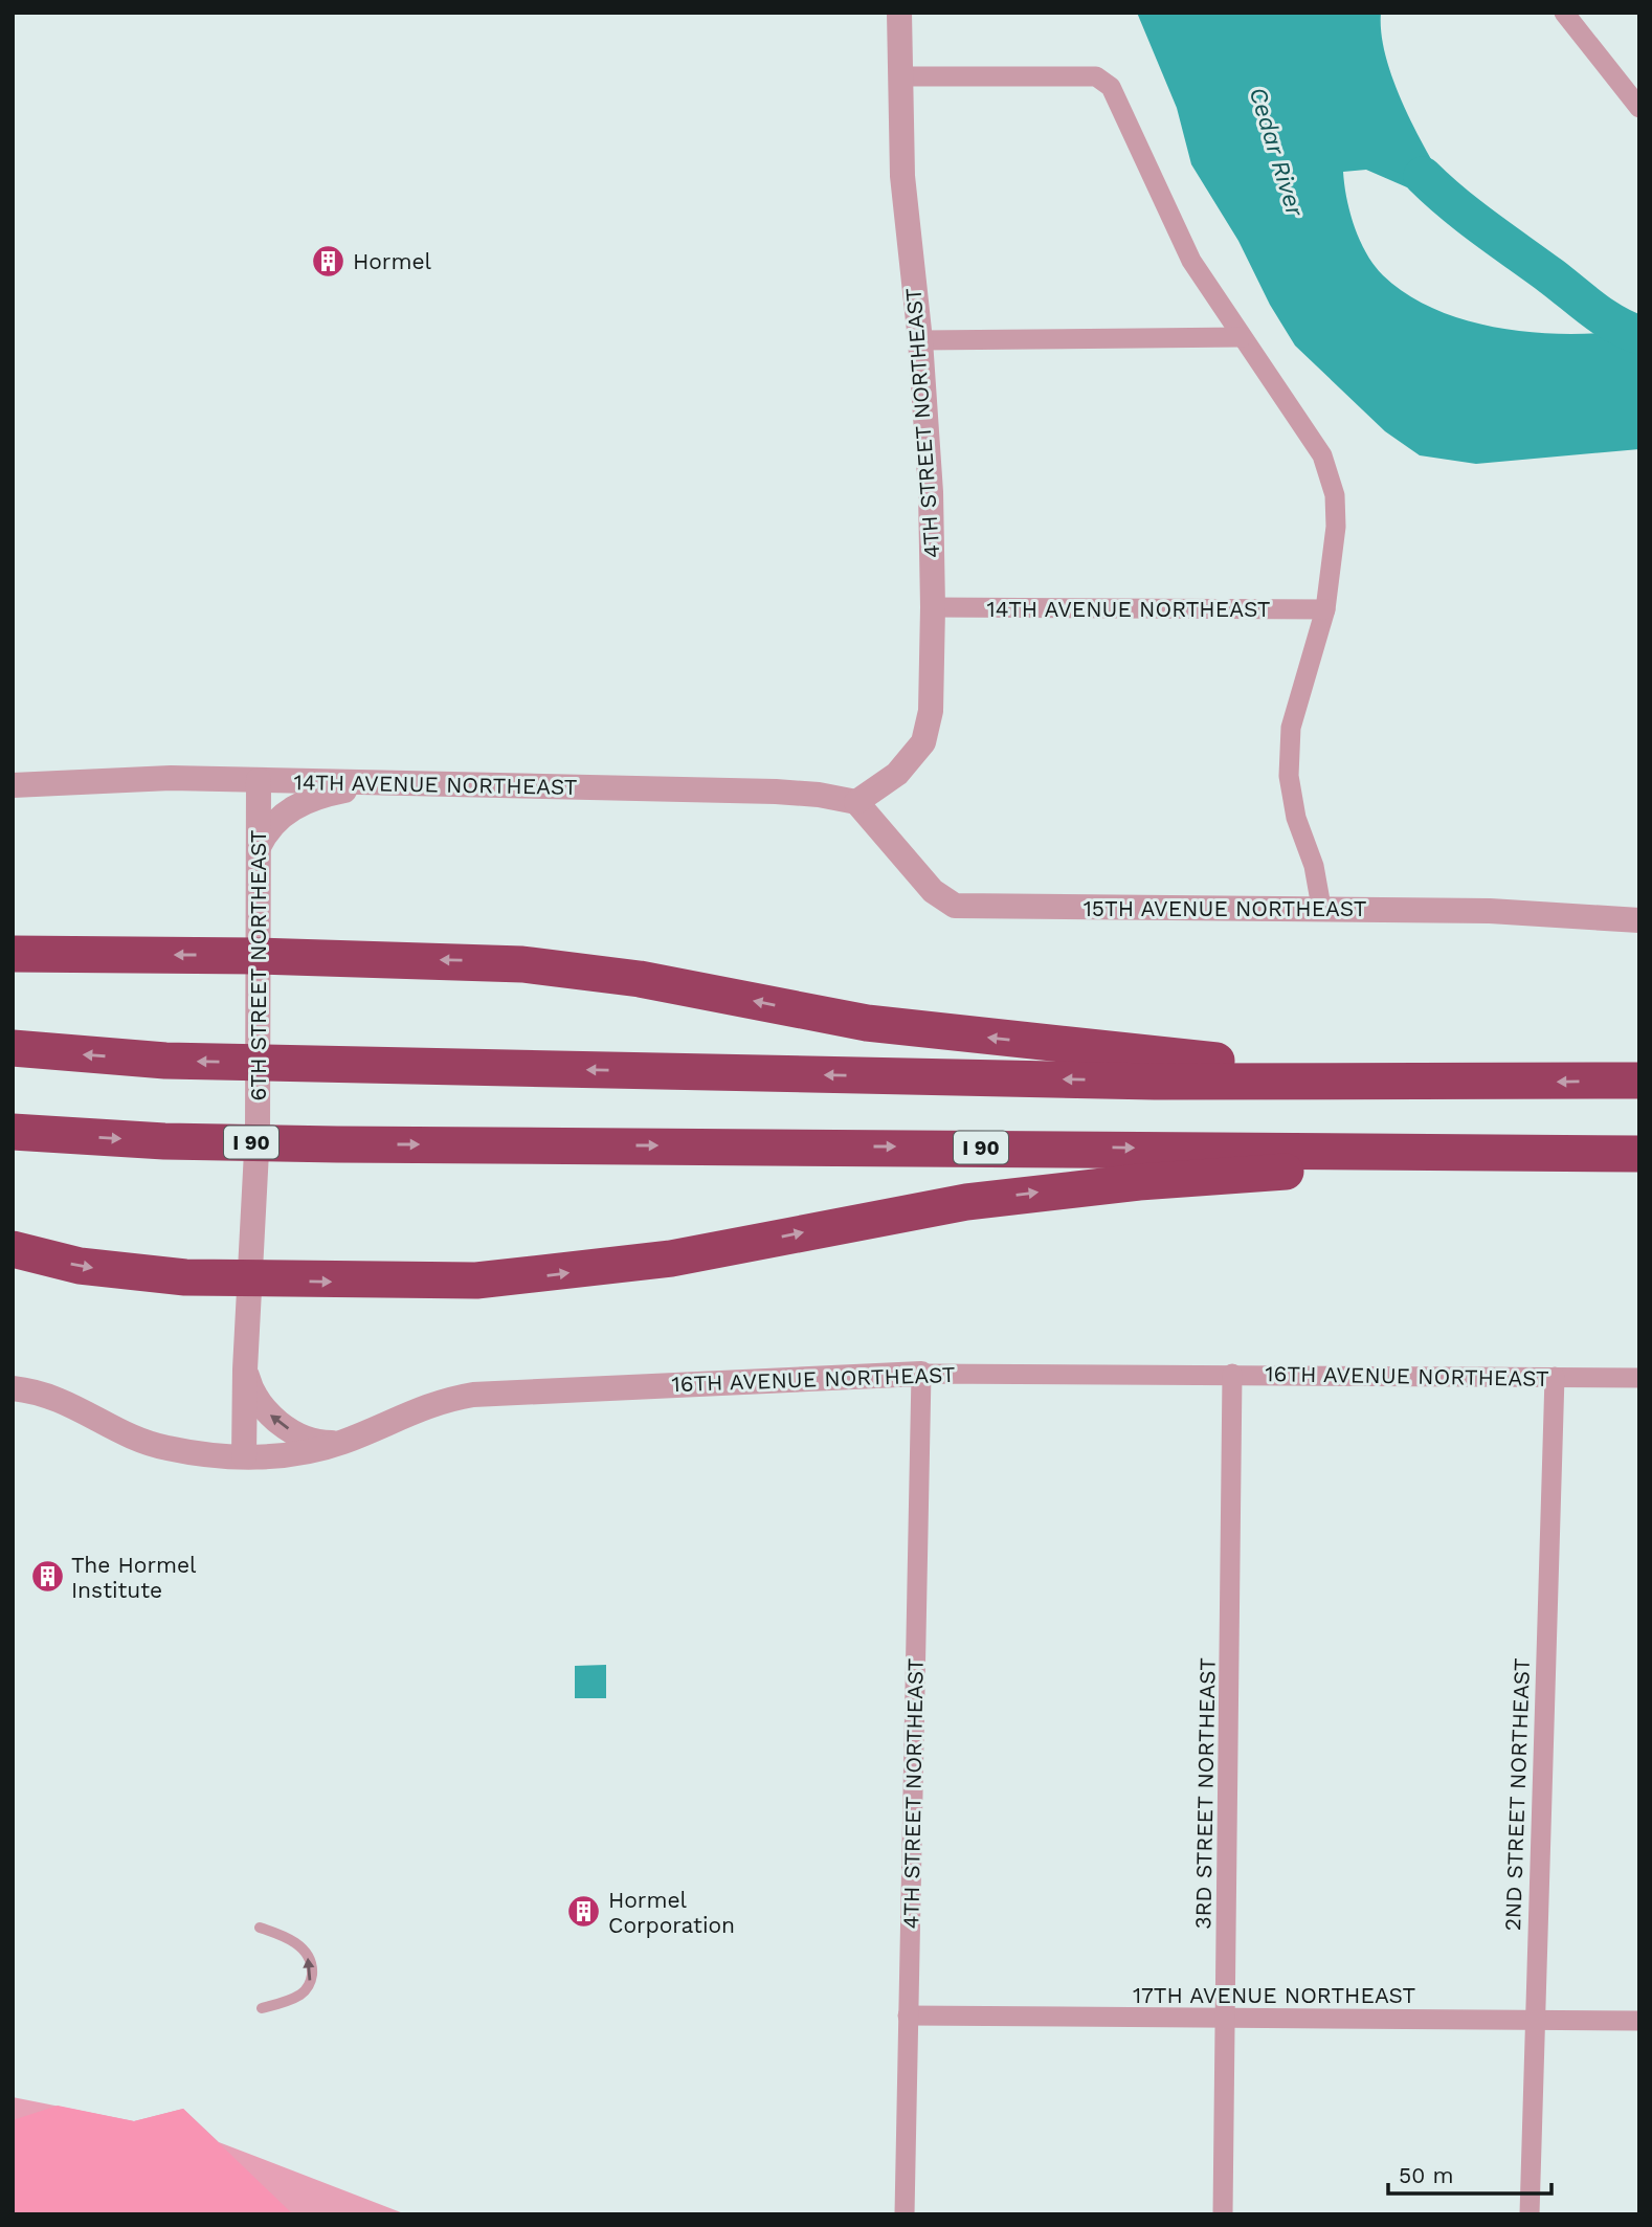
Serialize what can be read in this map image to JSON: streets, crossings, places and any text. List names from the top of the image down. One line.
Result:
{"streets":{"highway":["I 90"],"street":["4TH STREET NORTHEAST","14TH AVENUE NORTHEAST","15TH AVENUE NORTHEAST","6TH STREET NORTHEAST","16TH AVENUE NORTHEAST","3RD STREET NORTHEAST","2ND STREET NORTHEAST","17TH AVENUE NORTHEAST"]},"crossings":[["4TH STREET NORTHEAST","14TH AVENUE NORTHEAST"],["4TH STREET NORTHEAST","15TH AVENUE NORTHEAST"],["4TH STREET NORTHEAST","16TH AVENUE NORTHEAST"],["4TH STREET NORTHEAST","17TH AVENUE NORTHEAST"],["14TH AVENUE NORTHEAST","15TH AVENUE NORTHEAST"],["14TH AVENUE NORTHEAST","6TH STREET NORTHEAST"],["6TH STREET NORTHEAST","16TH AVENUE NORTHEAST"],["16TH AVENUE NORTHEAST","3RD STREET NORTHEAST"],["16TH AVENUE NORTHEAST","2ND STREET NORTHEAST"],["3RD STREET NORTHEAST","17TH AVENUE NORTHEAST"],["2ND STREET NORTHEAST","17TH AVENUE NORTHEAST"]],"water":["Cedar River"],"places":{"building":["Hormel","The Hormel Institute","Hormel Corporation"]},"scale_bar":"50 m"}
